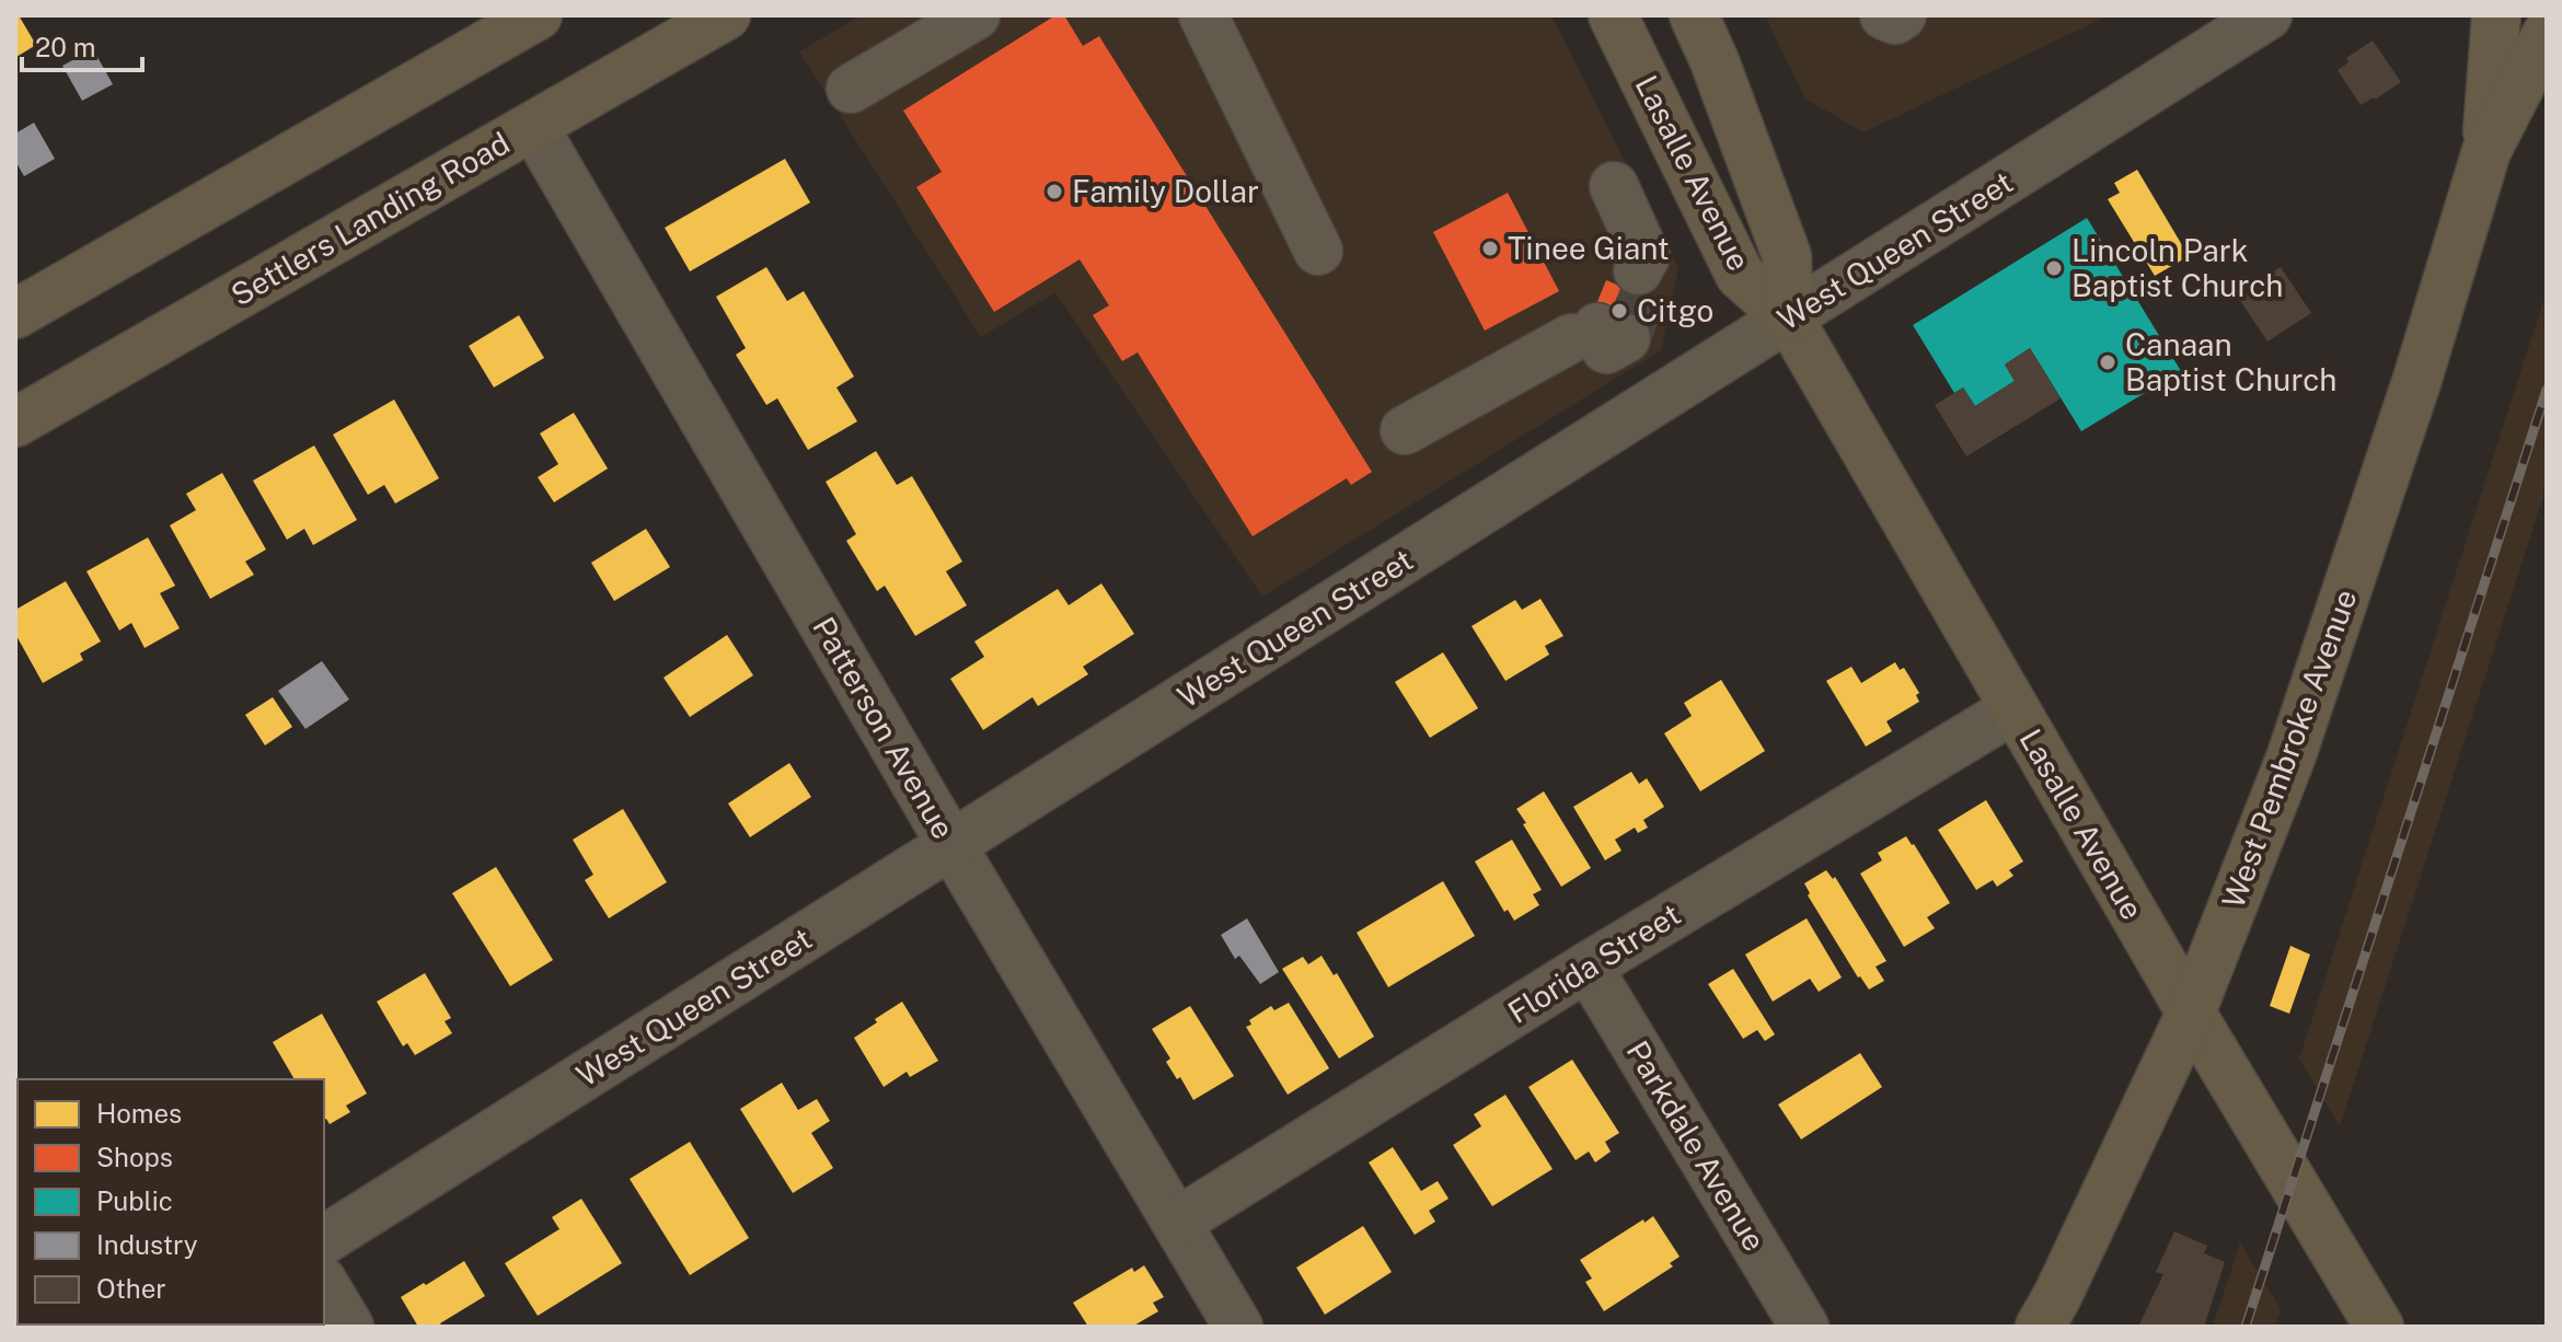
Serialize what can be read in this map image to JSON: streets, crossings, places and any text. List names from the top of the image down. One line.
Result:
{"streets":{"main road":["Lasalle Avenue","Settlers Landing Road","West Pembroke Avenue"],"street":["West Queen Street","Patterson Avenue","Florida Street","Parkdale Avenue"]},"crossings":[["Lasalle Avenue","West Queen Street"],["Lasalle Avenue","West Pembroke Avenue"],["Lasalle Avenue","Florida Street"],["Settlers Landing Road","Patterson Avenue"],["West Queen Street","Patterson Avenue"],["Patterson Avenue","Florida Street"],["Florida Street","Parkdale Avenue"]],"places":["Family Dollar","Tinee Giant","Lincoln Park Baptist Church","Citgo","Canaan Baptist Church"],"legend":["Homes","Shops","Public","Industry","Other"],"scale_bar":"20 m"}
